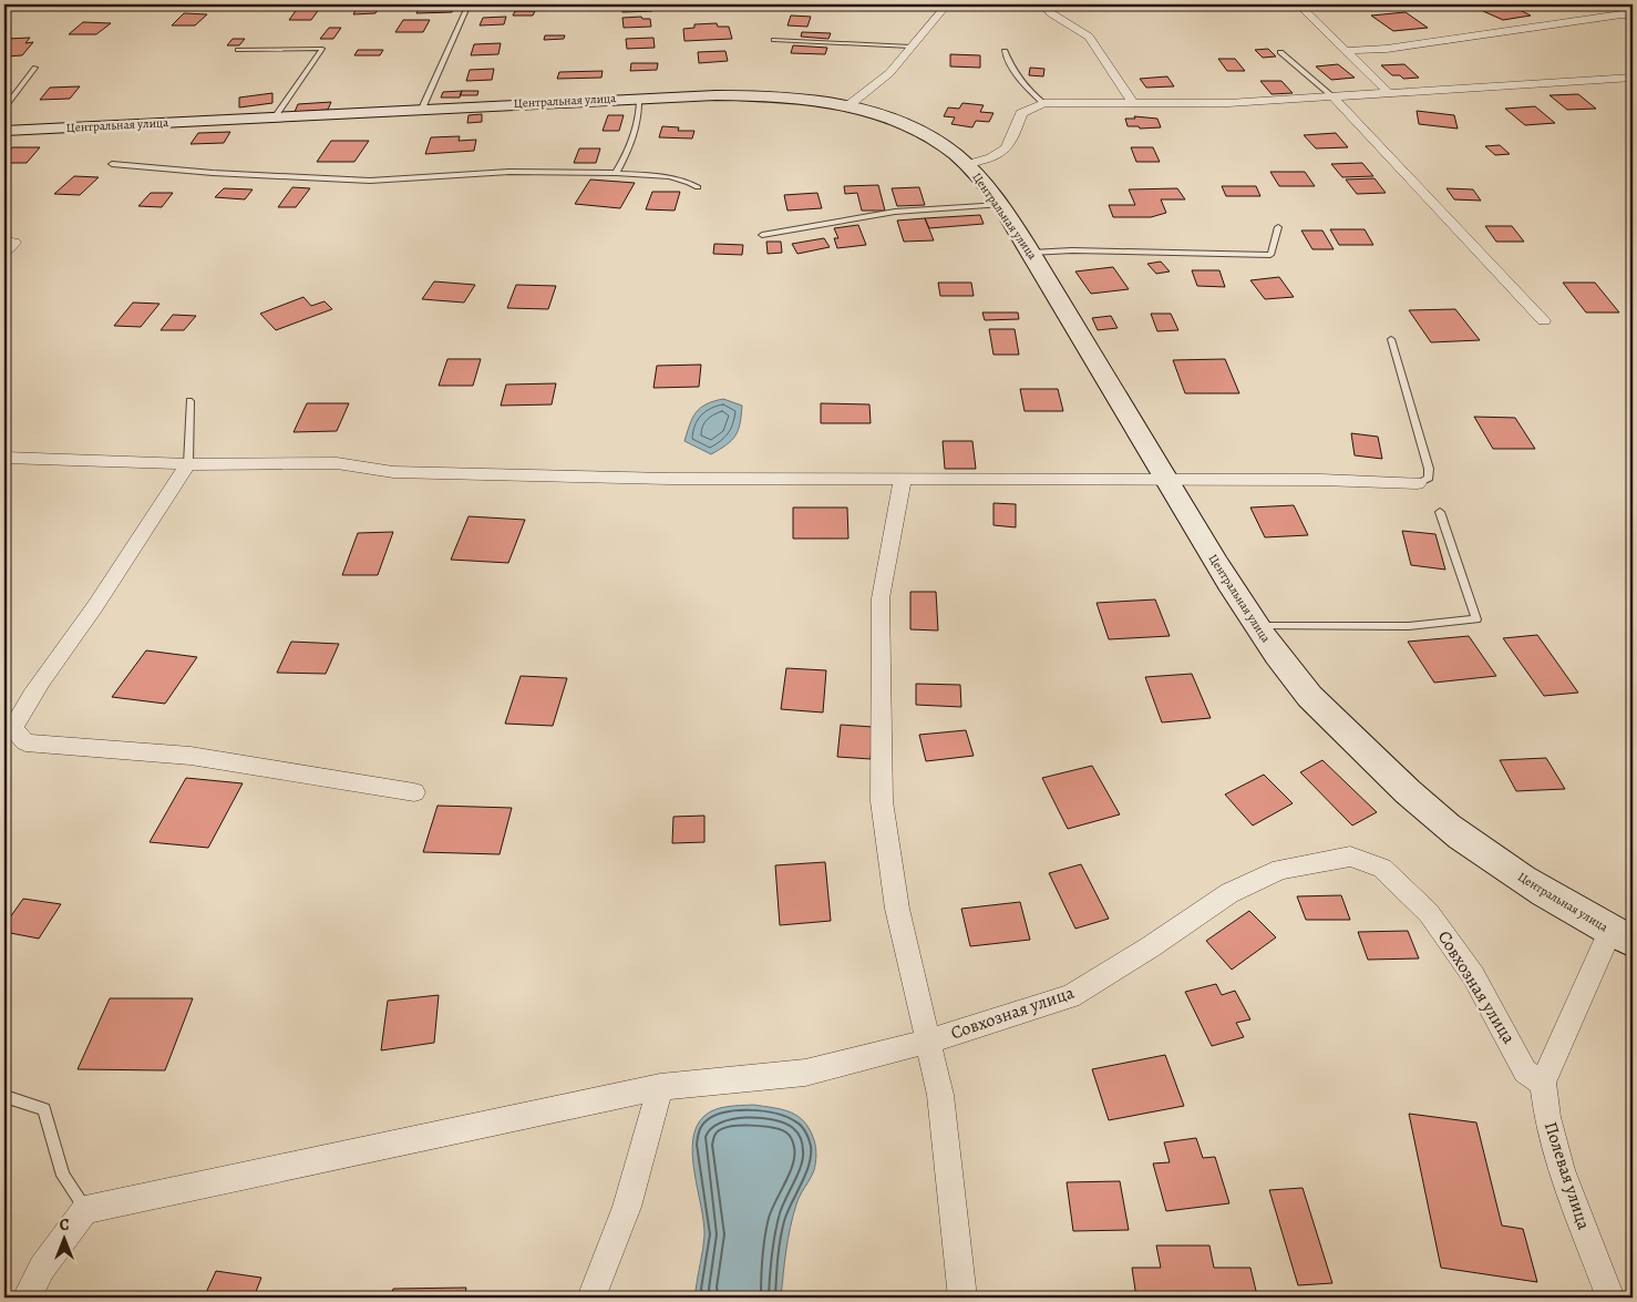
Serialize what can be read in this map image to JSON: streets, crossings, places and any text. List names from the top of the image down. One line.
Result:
{"streets":{"street":["Центральная улица","Совхозная улица","Полевая улица"]},"crossings":[["Совхозная улица","Полевая улица"]],"north":"top"}
